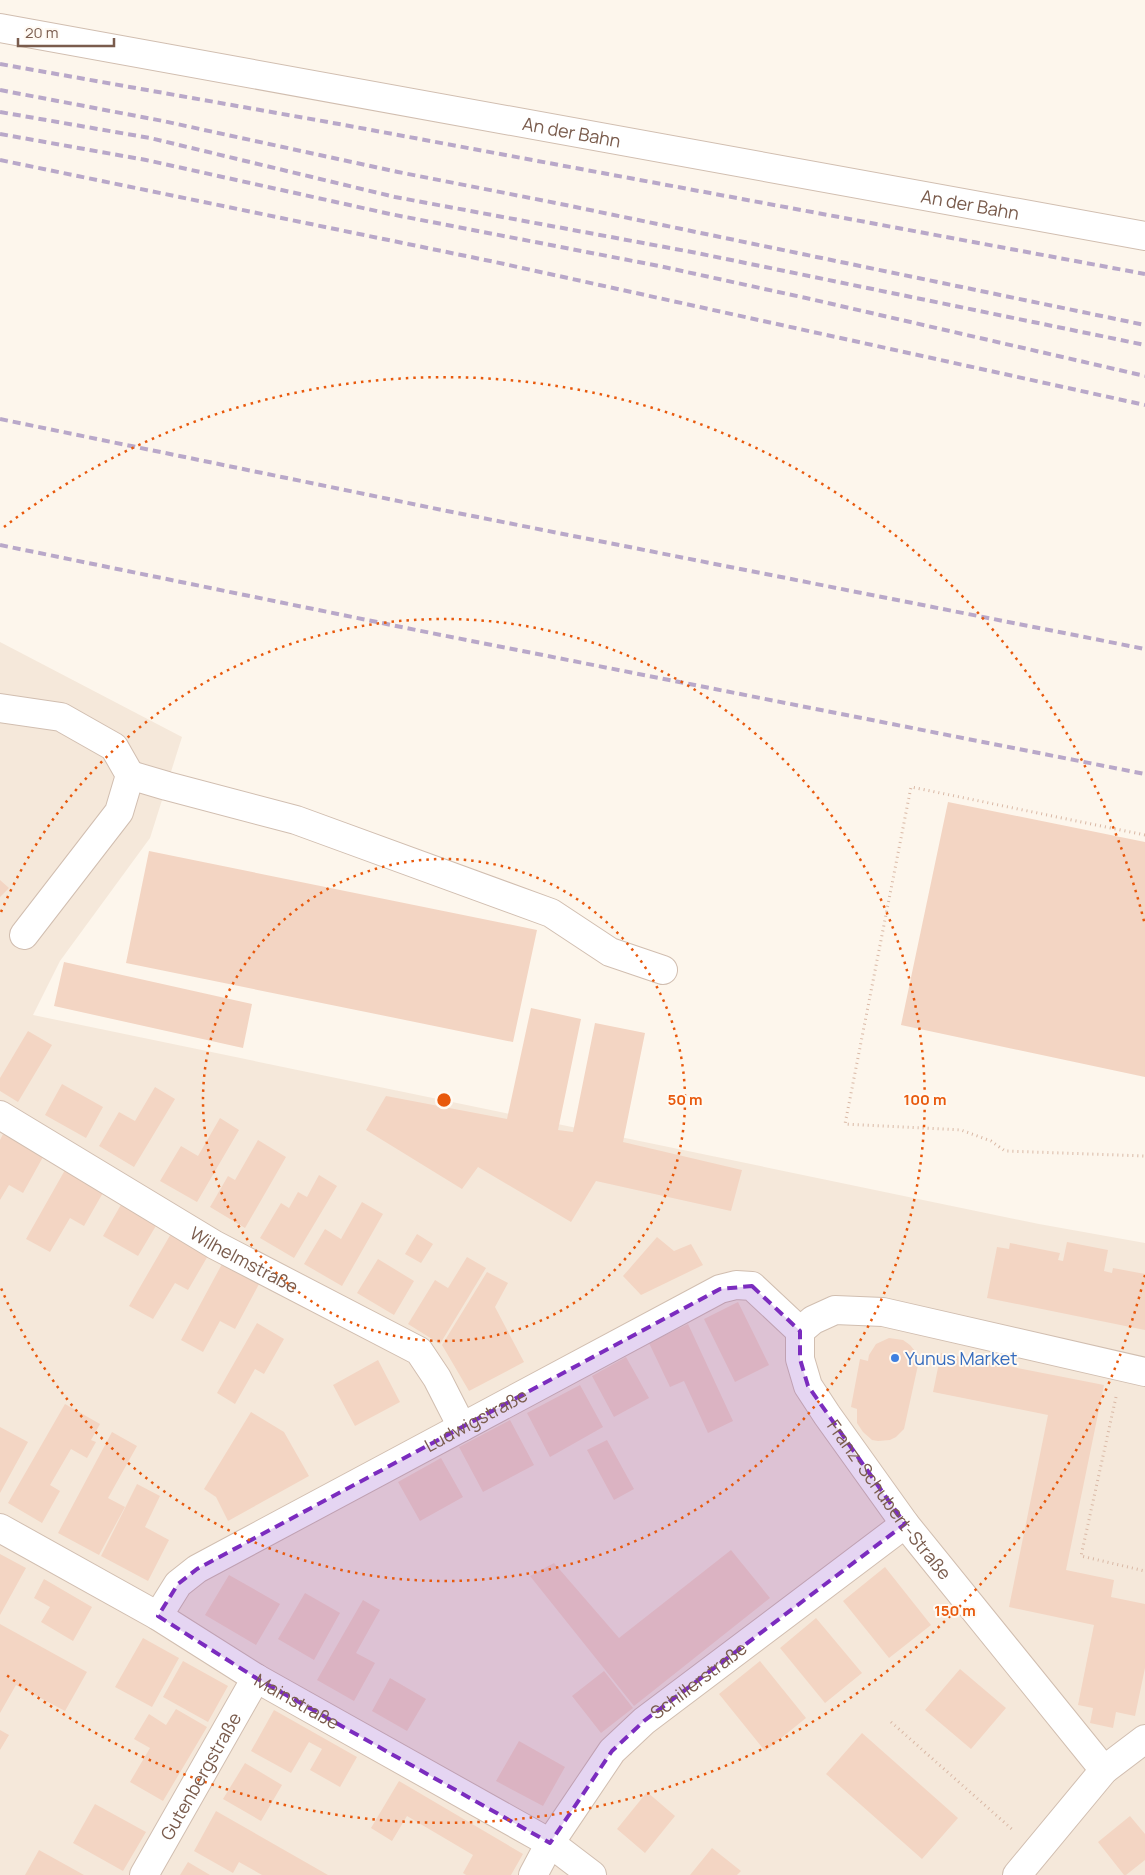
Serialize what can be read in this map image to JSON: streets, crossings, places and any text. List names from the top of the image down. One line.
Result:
{"streets":{"street":["An der Bahn","Wilhelmstraße","Ludwigstraße","Franz-Schubert-Straße","Schillerstraße","Mainstraße","Gutenbergstraße"]},"crossings":[["Wilhelmstraße","Ludwigstraße"],["Ludwigstraße","Franz-Schubert-Straße"],["Ludwigstraße","Mainstraße"],["Franz-Schubert-Straße","Schillerstraße"],["Schillerstraße","Mainstraße"],["Mainstraße","Gutenbergstraße"]],"places":["Yunus Market"],"scale_bar":"20 m","rings":["50 m","100 m","150 m"]}
